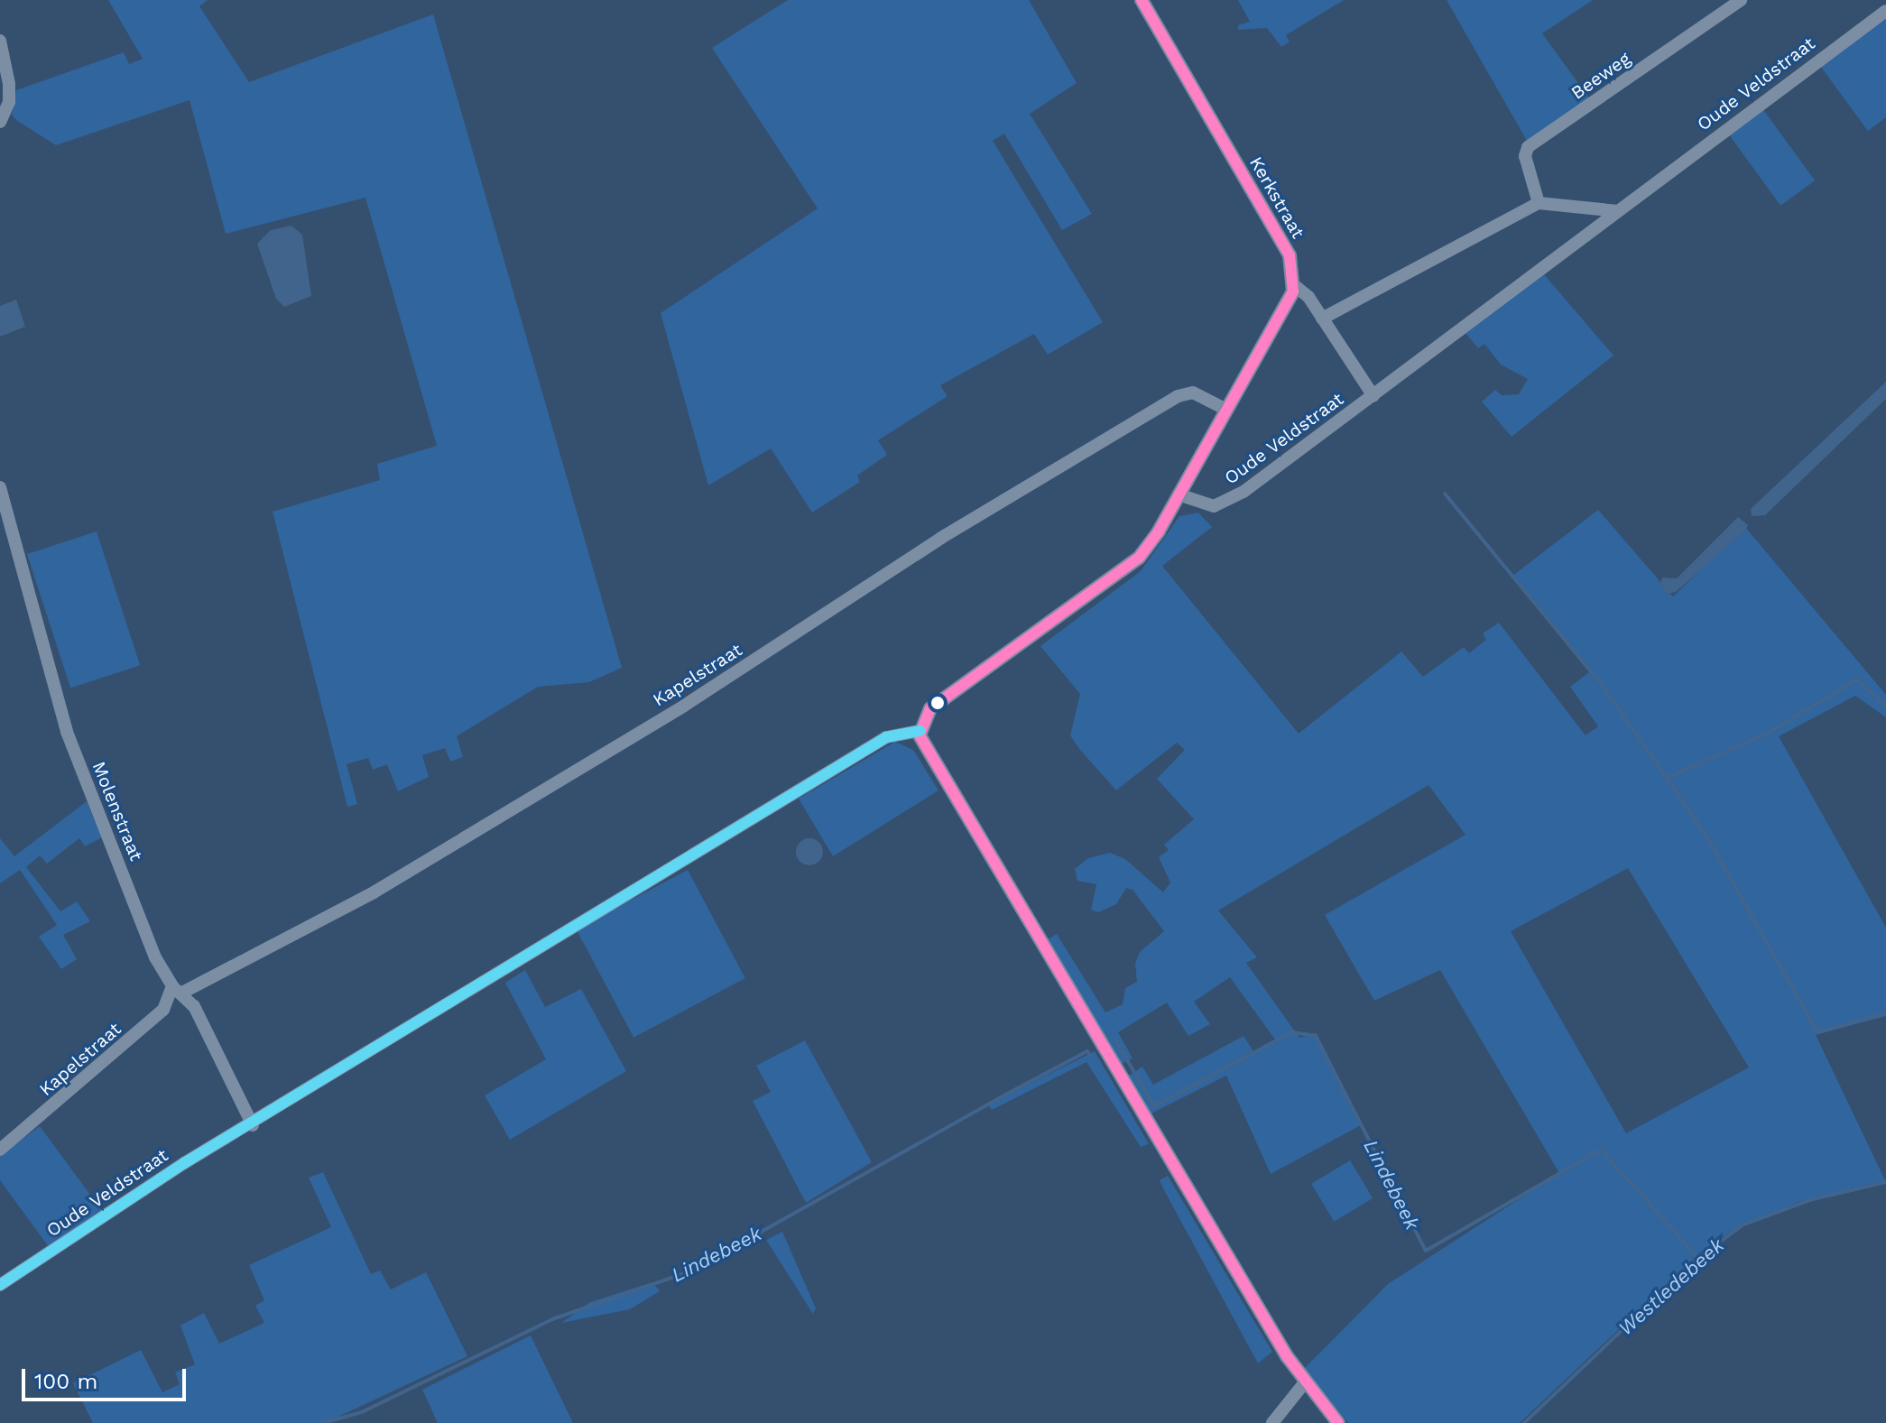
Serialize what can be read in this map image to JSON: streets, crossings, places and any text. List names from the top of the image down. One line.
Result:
{"streets":{"main road":["Kerkstraat"],"street":["Beeweg","Oude Veldstraat","Kapelstraat","Molenstraat"]},"crossings":[["Oude Veldstraat","Kerkstraat"],["Oude Veldstraat","Molenstraat"],["Kapelstraat","Molenstraat"]],"water":["Lindebeek","Westledebeek"],"scale_bar":"100 m"}
